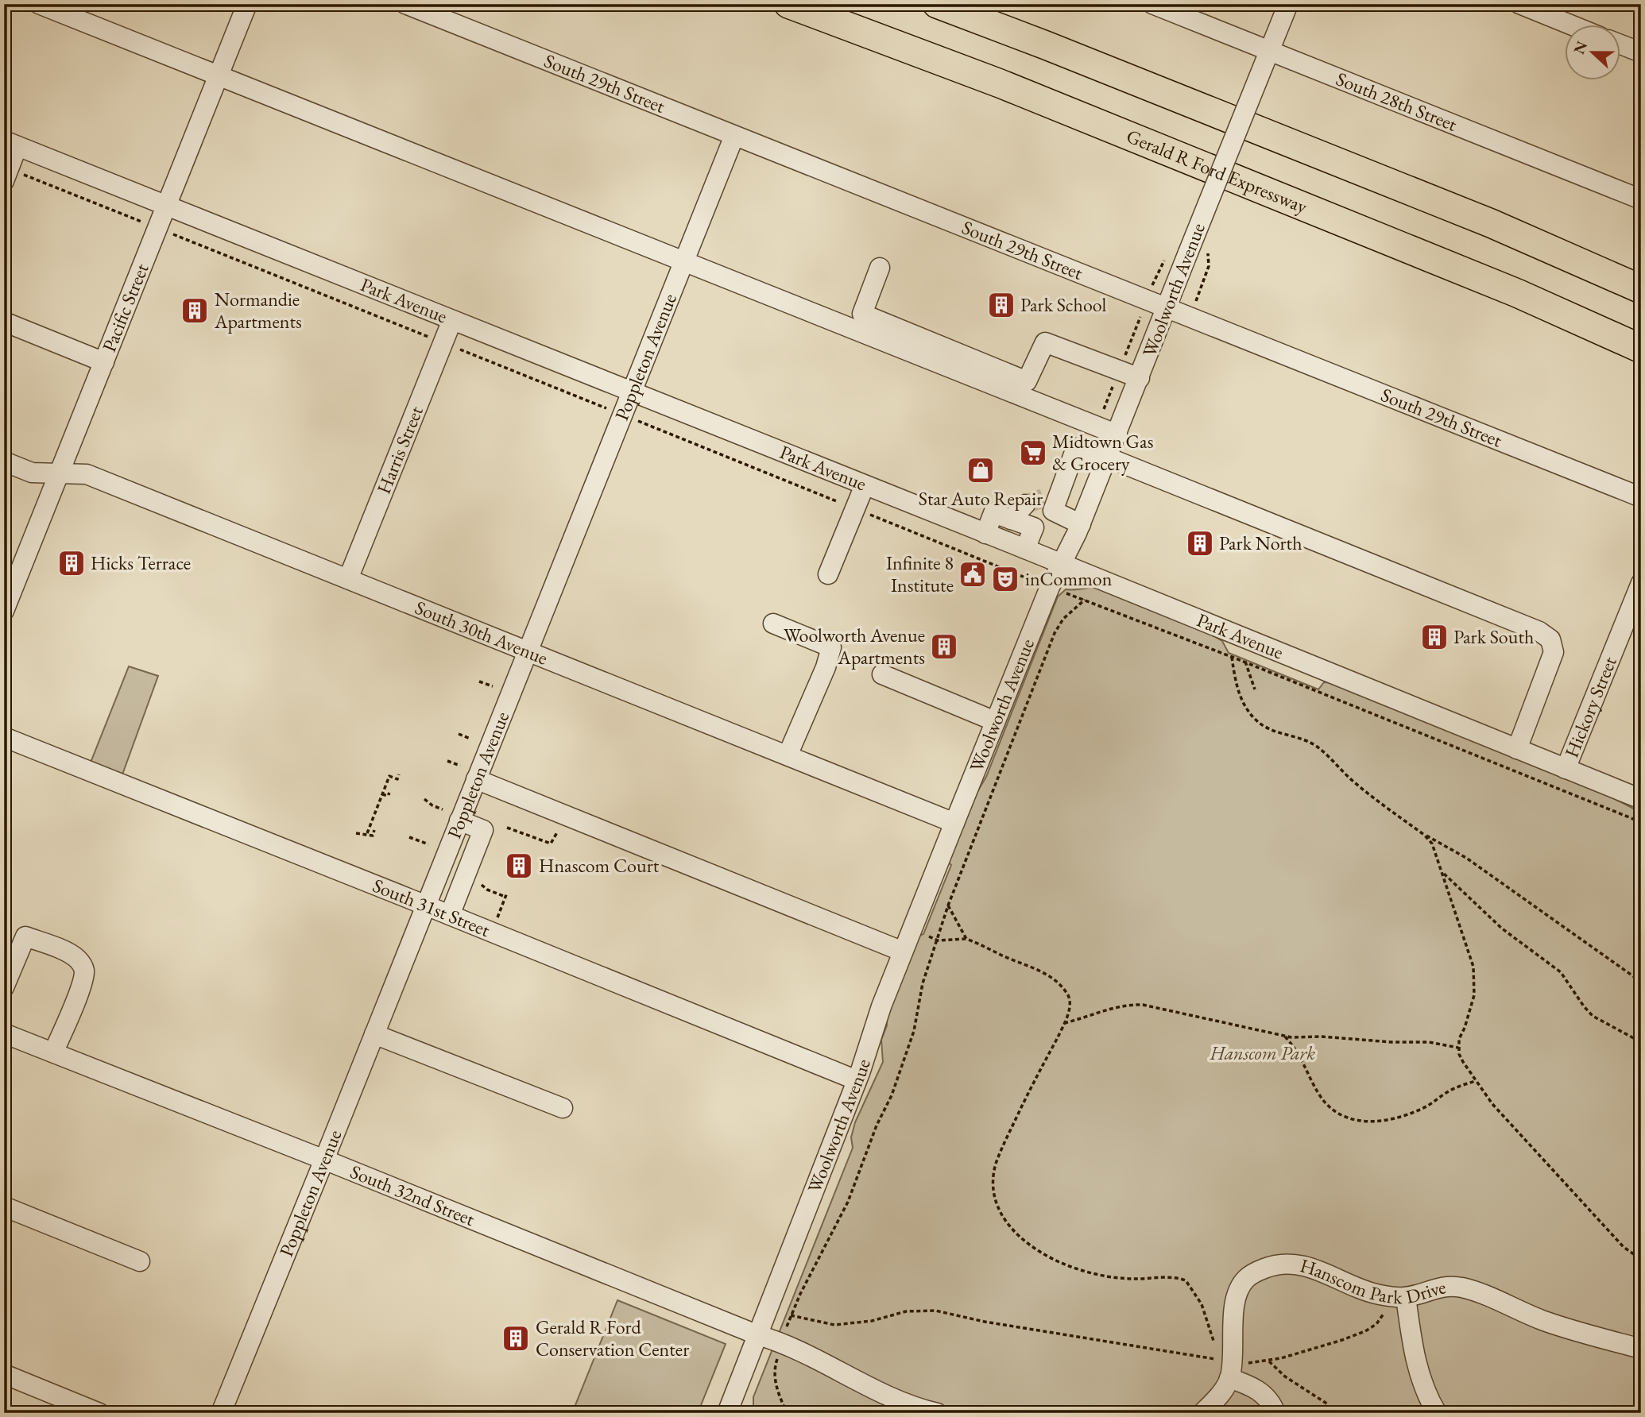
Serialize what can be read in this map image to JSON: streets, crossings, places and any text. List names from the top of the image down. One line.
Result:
{"streets":{"highway":["Gerald R Ford Expressway"],"street":["South 29th Street","South 28th Street","Woolworth Avenue","Park Avenue","Pacific Street","Poppleton Avenue","Harris Street","South 30th Avenue","Hickory Street","South 31st Street","South 32nd Street","Hanscom Park Drive"]},"crossings":[["South 29th Street","Woolworth Avenue"],["South 29th Street","Poppleton Avenue"],["South 28th Street","Woolworth Avenue"],["Woolworth Avenue","Park Avenue"],["Woolworth Avenue","South 30th Avenue"],["Woolworth Avenue","South 31st Street"],["Woolworth Avenue","South 32nd Street"],["Park Avenue","Pacific Street"],["Park Avenue","Poppleton Avenue"],["Park Avenue","Harris Street"],["Park Avenue","Hickory Street"],["Pacific Street","South 30th Avenue"],["Poppleton Avenue","South 30th Avenue"],["Poppleton Avenue","South 31st Street"],["Poppleton Avenue","South 32nd Street"],["Harris Street","South 30th Avenue"]],"parks":["Hanscom Park"],"places":{"building":["Park School","Normandie Apartments","Park North","Hicks Terrace","Park South","Woolworth Avenue Apartments","Hnascom Court","Gerald R Ford Conservation Center"],"supermarket":["Midtown Gas & Grocery"],"shop":["Star Auto Repair"],"public building":["Infinite 8 Institute"],"theatre":["inCommon"]},"north":"left"}
